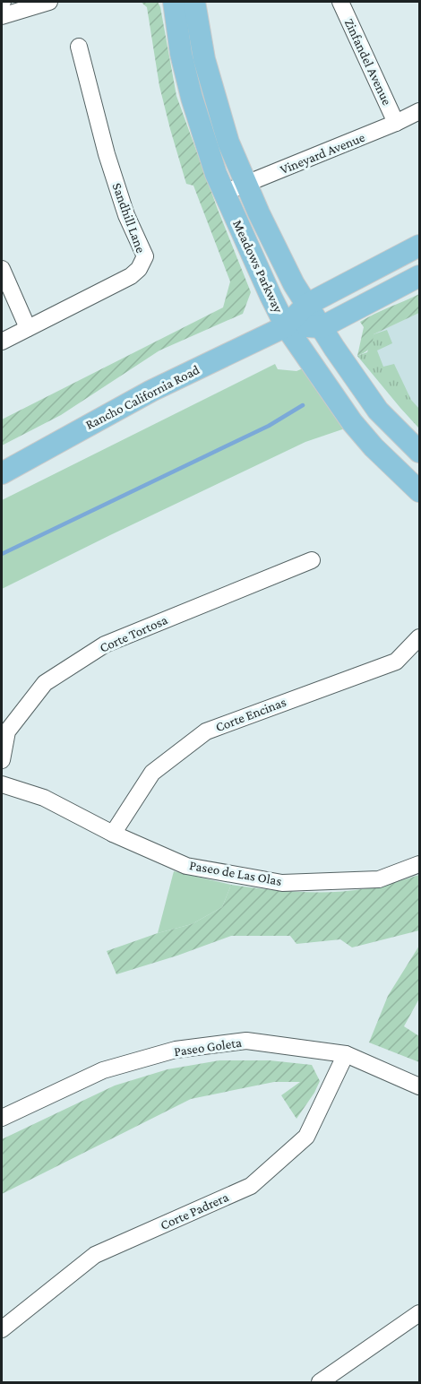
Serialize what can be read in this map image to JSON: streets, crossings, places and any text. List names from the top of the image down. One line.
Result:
{"streets":{"main road":["Meadows Parkway","Rancho California Road"],"street":["Zinfandel Avenue","Vineyard Avenue","Sandhill Lane","Corte Tortosa","Corte Encinas","Paseo de Las Olas","Paseo Goleta","Corte Padrera"]},"crossings":[["Zinfandel Avenue","Vineyard Avenue"],["Vineyard Avenue","Meadows Parkway"],["Meadows Parkway","Rancho California Road"],["Corte Encinas","Paseo de Las Olas"],["Paseo Goleta","Corte Padrera"]]}
